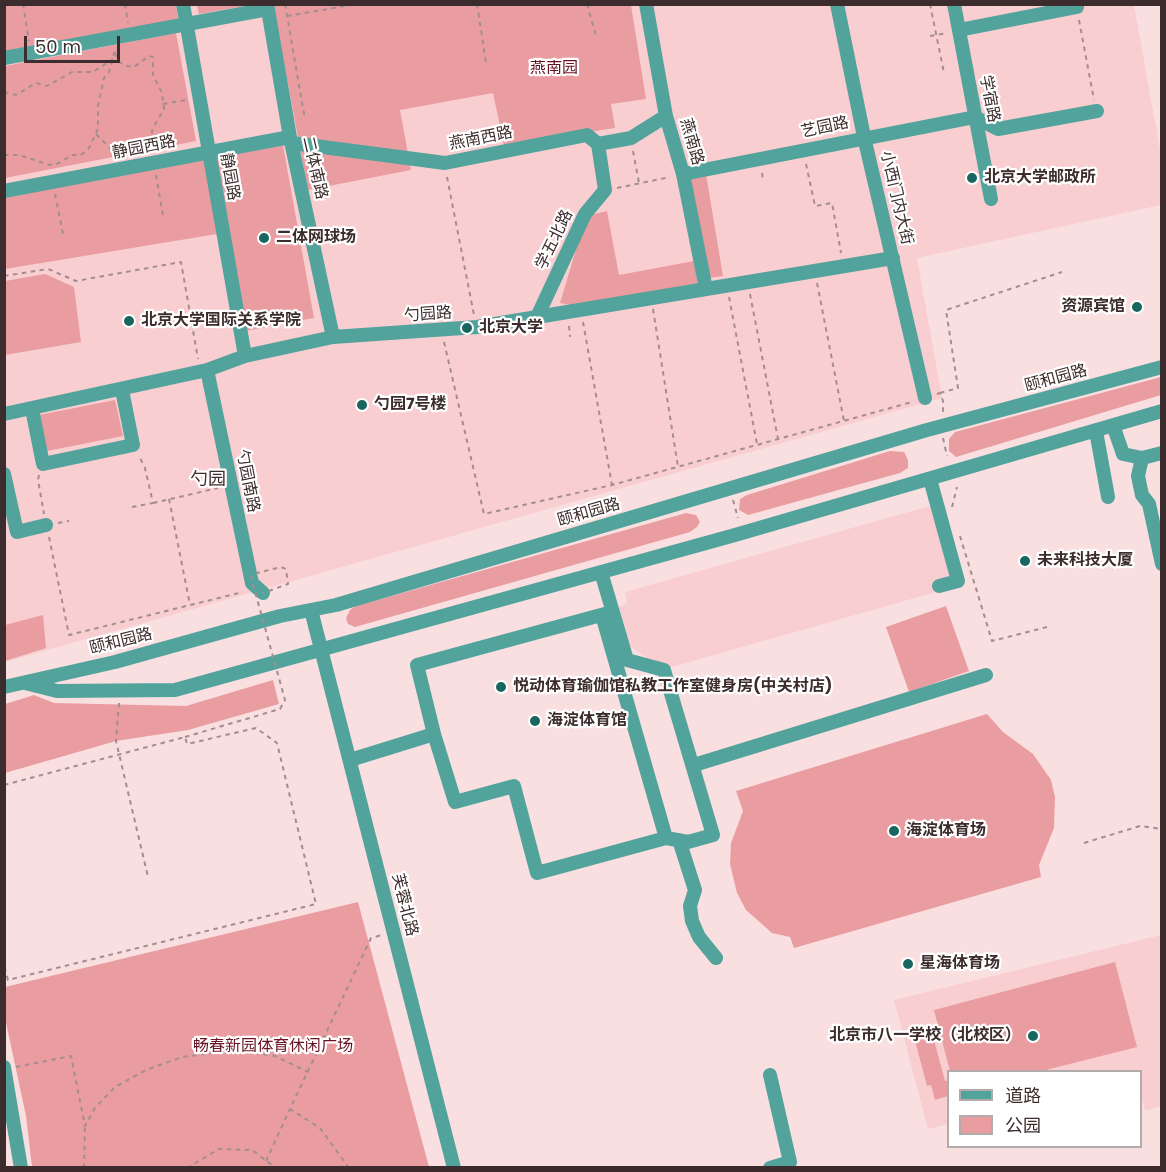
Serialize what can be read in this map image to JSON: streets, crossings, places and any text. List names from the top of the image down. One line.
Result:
{"streets":{"street":["学宿路","艺园路","燕南西路","燕南路","静园西路","二体南路","静园路","小西门内大街","学五北路","勺园路","颐和园路","勺园南路","芙蓉北路"]},"crossings":[["学宿路","艺园路"],["艺园路","燕南路"],["艺园路","小西门内大街"],["燕南西路","燕南路"],["燕南西路","静园西路"],["燕南西路","二体南路"],["燕南路","勺园路"],["静园西路","二体南路"],["静园西路","静园路"],["二体南路","勺园路"],["静园路","勺园路"],["小西门内大街","勺园路"],["学五北路","勺园路"],["勺园路","勺园南路"],["颐和园路","芙蓉北路"]],"districts":["勺园"],"parks":["燕南园","畅春新园体育休闲广场"],"places":["北京大学邮政所","二体网球场","资源宾馆","北京大学国际关系学院","北京大学","勺园7号楼","未来科技大厦","悦动体育瑜伽馆私教工作室健身房(中关村店)","海淀体育馆","海淀体育场","星海体育场","北京市八一学校（北校区）"],"legend":["道路","公园"],"scale_bar":"50 m"}
